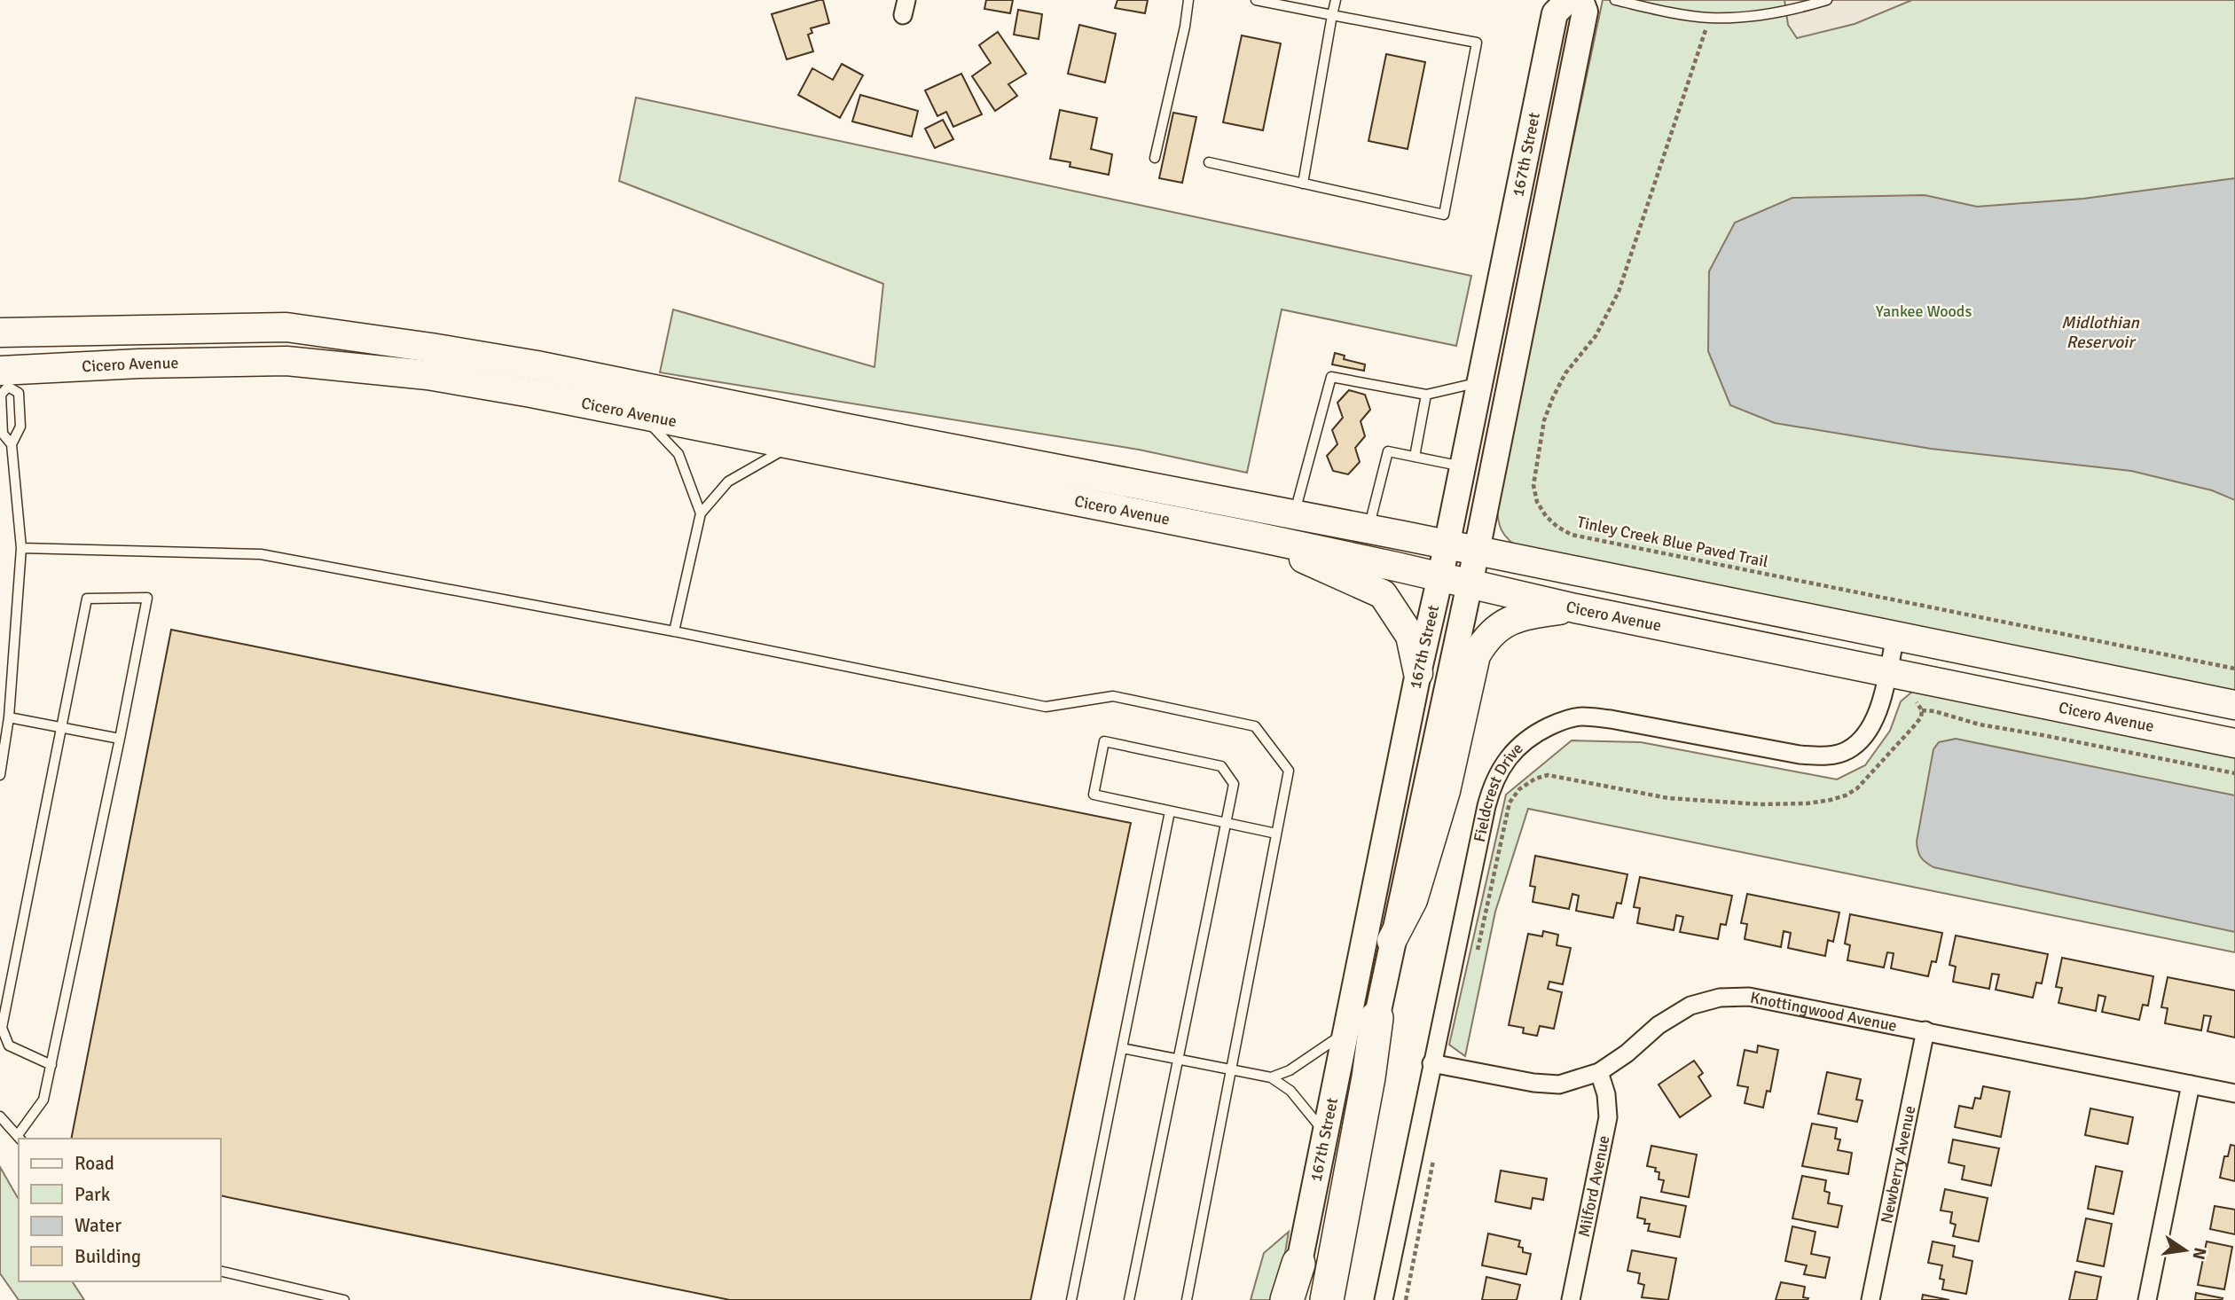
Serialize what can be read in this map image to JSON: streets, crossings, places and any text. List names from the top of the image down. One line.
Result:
{"streets":{"main road":["167th Street","Cicero Avenue"],"street":["Fieldcrest Drive","Knottingwood Avenue","Newberry Avenue","Milford Avenue"],"path":["Tinley Creek Blue Paved Trail"]},"crossings":[["167th Street","Cicero Avenue"],["Cicero Avenue","Fieldcrest Drive"],["Fieldcrest Drive","Knottingwood Avenue"],["Knottingwood Avenue","Newberry Avenue"],["Knottingwood Avenue","Milford Avenue"]],"water":["Midlothian Reservoir"],"parks":["Yankee Woods"],"legend":["Road","Park","Water","Building"],"north":"right"}
